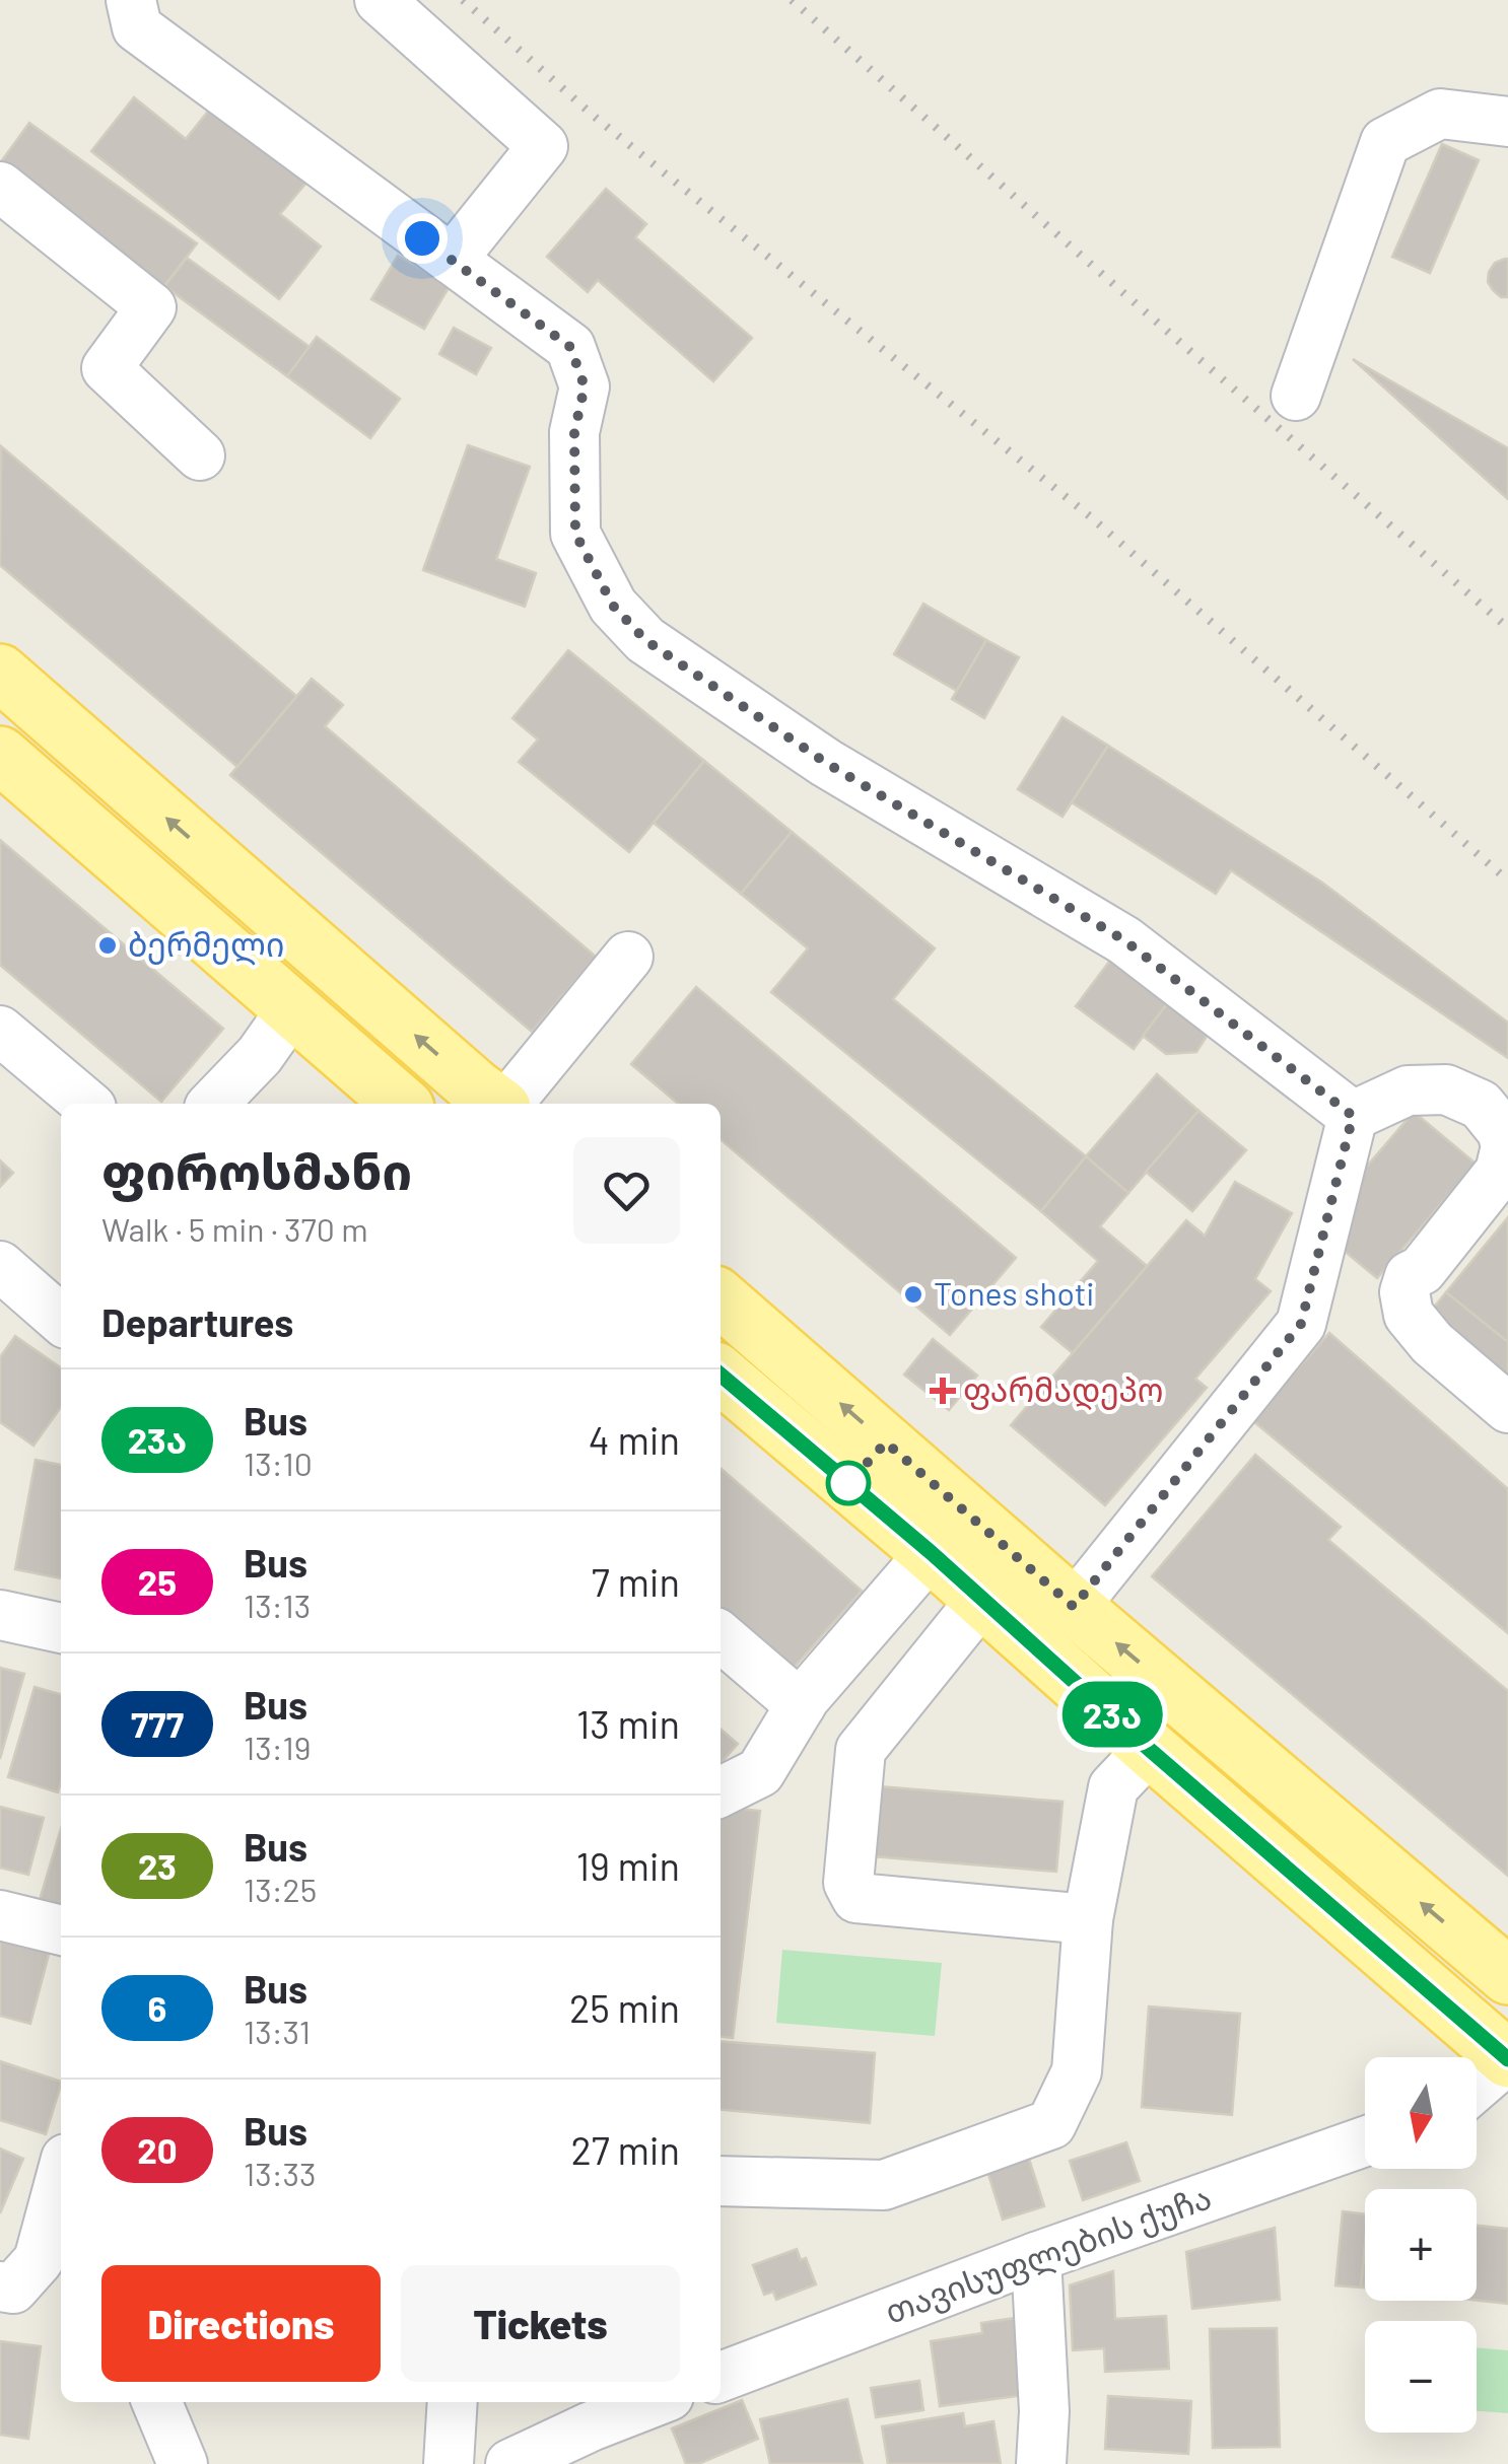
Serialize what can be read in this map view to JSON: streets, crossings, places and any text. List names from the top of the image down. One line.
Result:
{"streets":{"street":["თავისუფლების ქუჩა"]},"places":{"other":["ბერმელი","Tones shoti"],"health":["ფარმადეპო"]},"lines":["bus line 23ა"],"north":"bottom","page":{"on_map":"23ა","heading":[["ფიროსმანი","Walk · 5 min · 370 m"],"Departures"],"list":[{"mark":"23ა","name":"Bus","note":"13:10","value":"4 min"},{"mark":"25","name":"Bus","note":"13:13","value":"7 min"},{"mark":"777","name":"Bus","note":"13:19","value":"13 min"},{"mark":"23","name":"Bus","note":"13:25","value":"19 min"},{"mark":"6","name":"Bus","note":"13:31","value":"25 min"},{"mark":"20","name":"Bus","note":"13:33","value":"27 min"}],"map_buttons":["+","−"],"buttons":["Directions","Tickets"]}}
